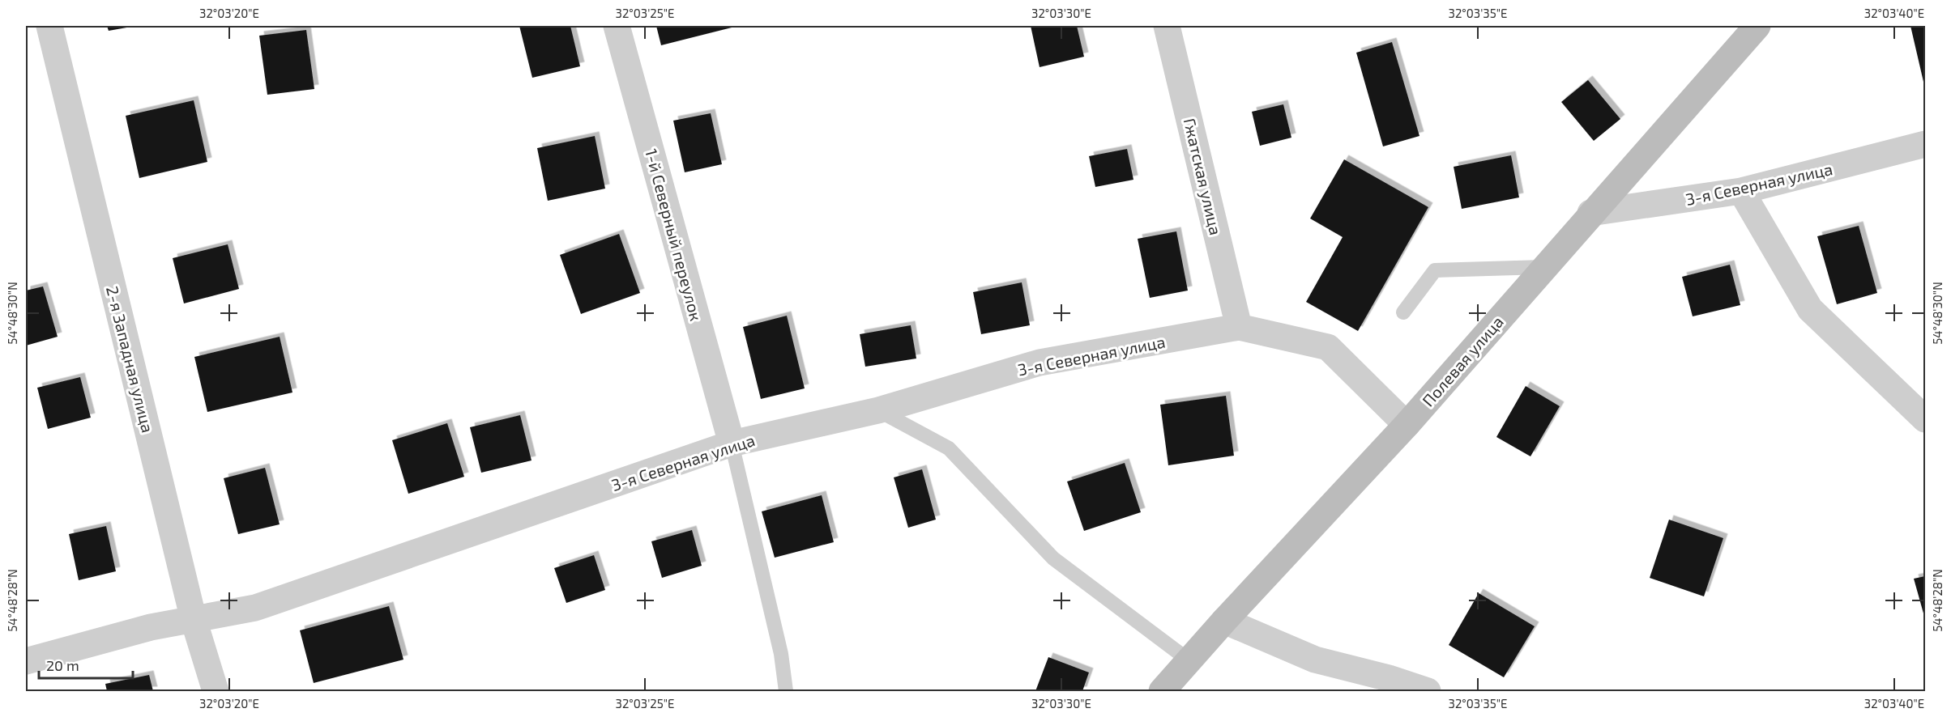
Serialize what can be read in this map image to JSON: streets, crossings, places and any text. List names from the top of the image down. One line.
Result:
{"streets":{"main road":["Полевая улица"],"street":["Гжатская улица","3-я Северная улица","1-й Северный переулок","2-я Западная улица"]},"crossings":[["Гжатская улица","3-я Северная улица"],["3-я Северная улица","1-й Северный переулок"],["3-я Северная улица","2-я Западная улица"],["3-я Северная улица","Полевая улица"]],"scale_bar":"20 m","coordinates":["32°03'20\"E","32°03'25\"E","32°03'30\"E","32°03'35\"E","32°03'40\"E","54°48'30\"N","54°48'28\"N"]}
